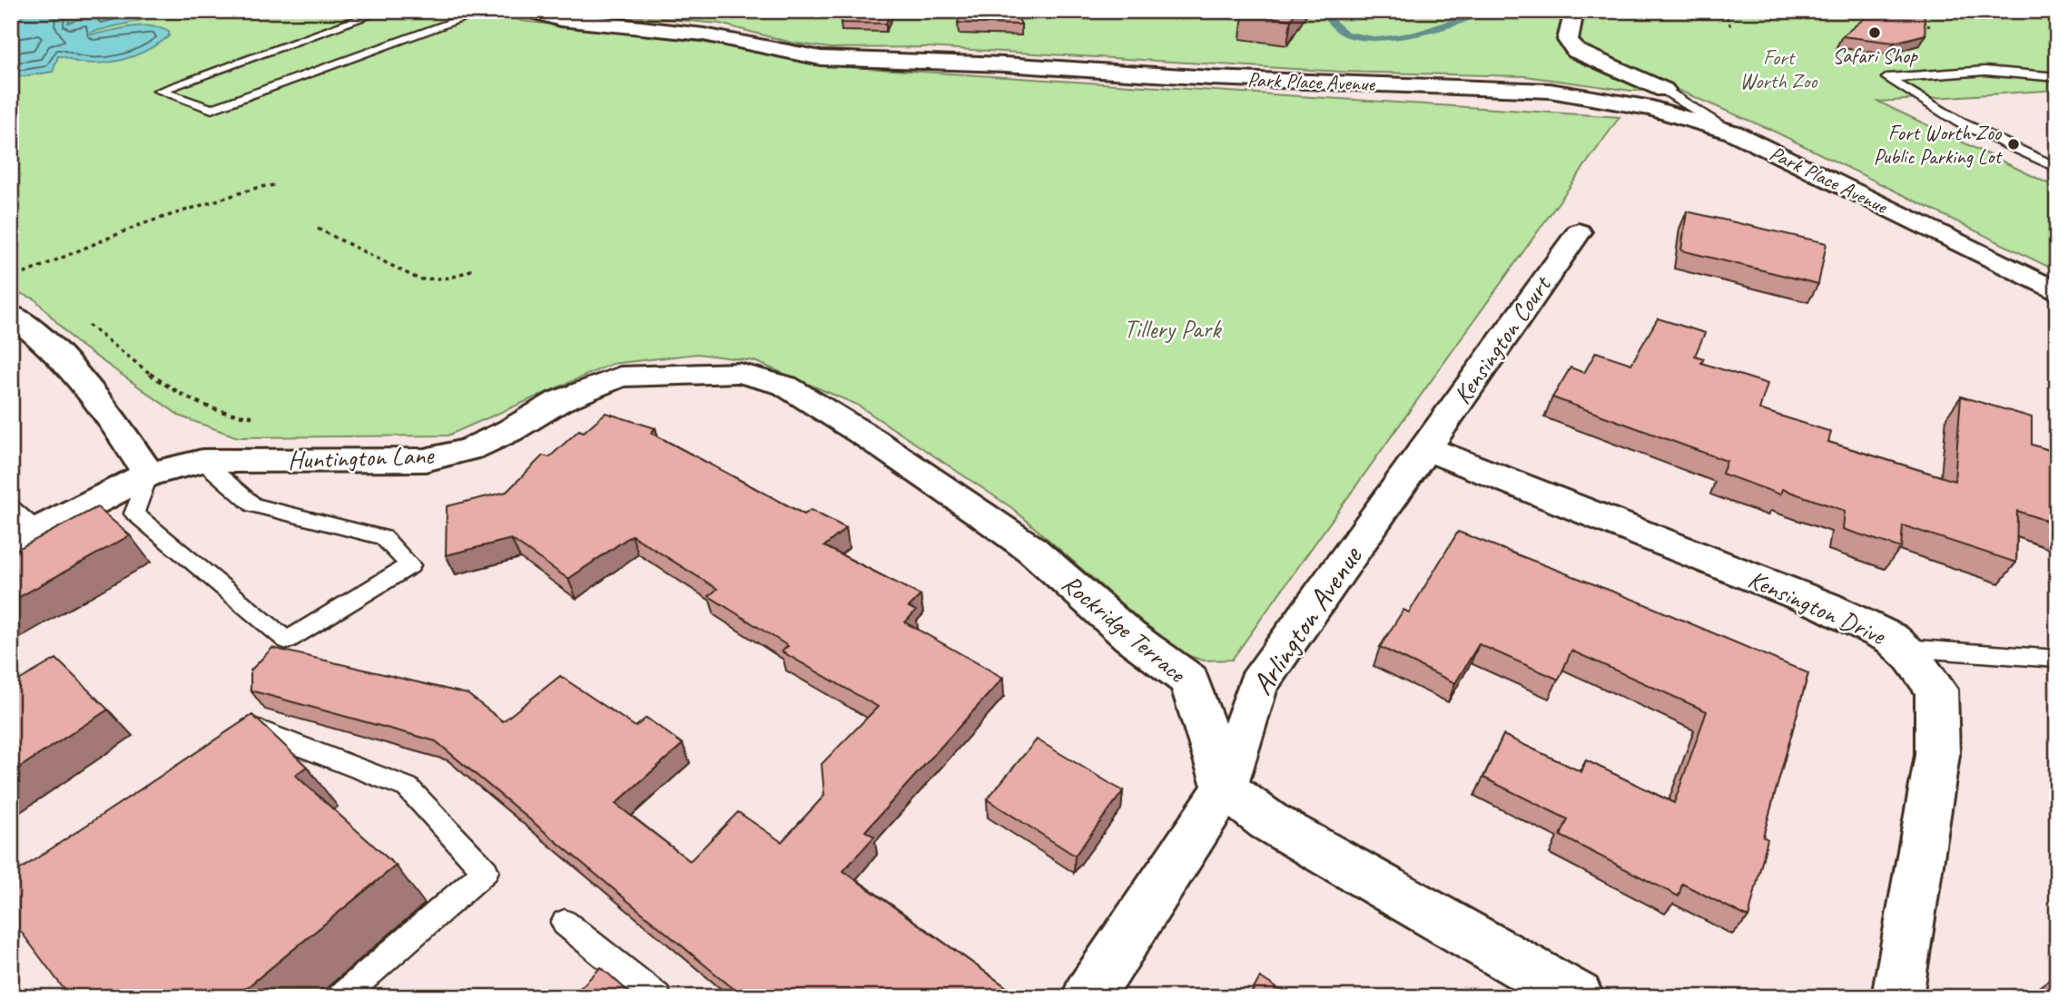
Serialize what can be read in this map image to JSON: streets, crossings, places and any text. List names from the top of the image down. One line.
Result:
{"streets":{"street":["Park Place Avenue","Kensington Court","Huntington Lane","Kensington Drive","Arlington Avenue","Rockridge Terrace"]},"crossings":[["Kensington Court","Kensington Drive"],["Kensington Court","Arlington Avenue"],["Huntington Lane","Rockridge Terrace"],["Kensington Drive","Arlington Avenue"],["Arlington Avenue","Rockridge Terrace"]],"parks":["Fort Worth Zoo","Tillery Park"],"places":["Safari Shop","Fort Worth Zoo Public Parking Lot"]}
